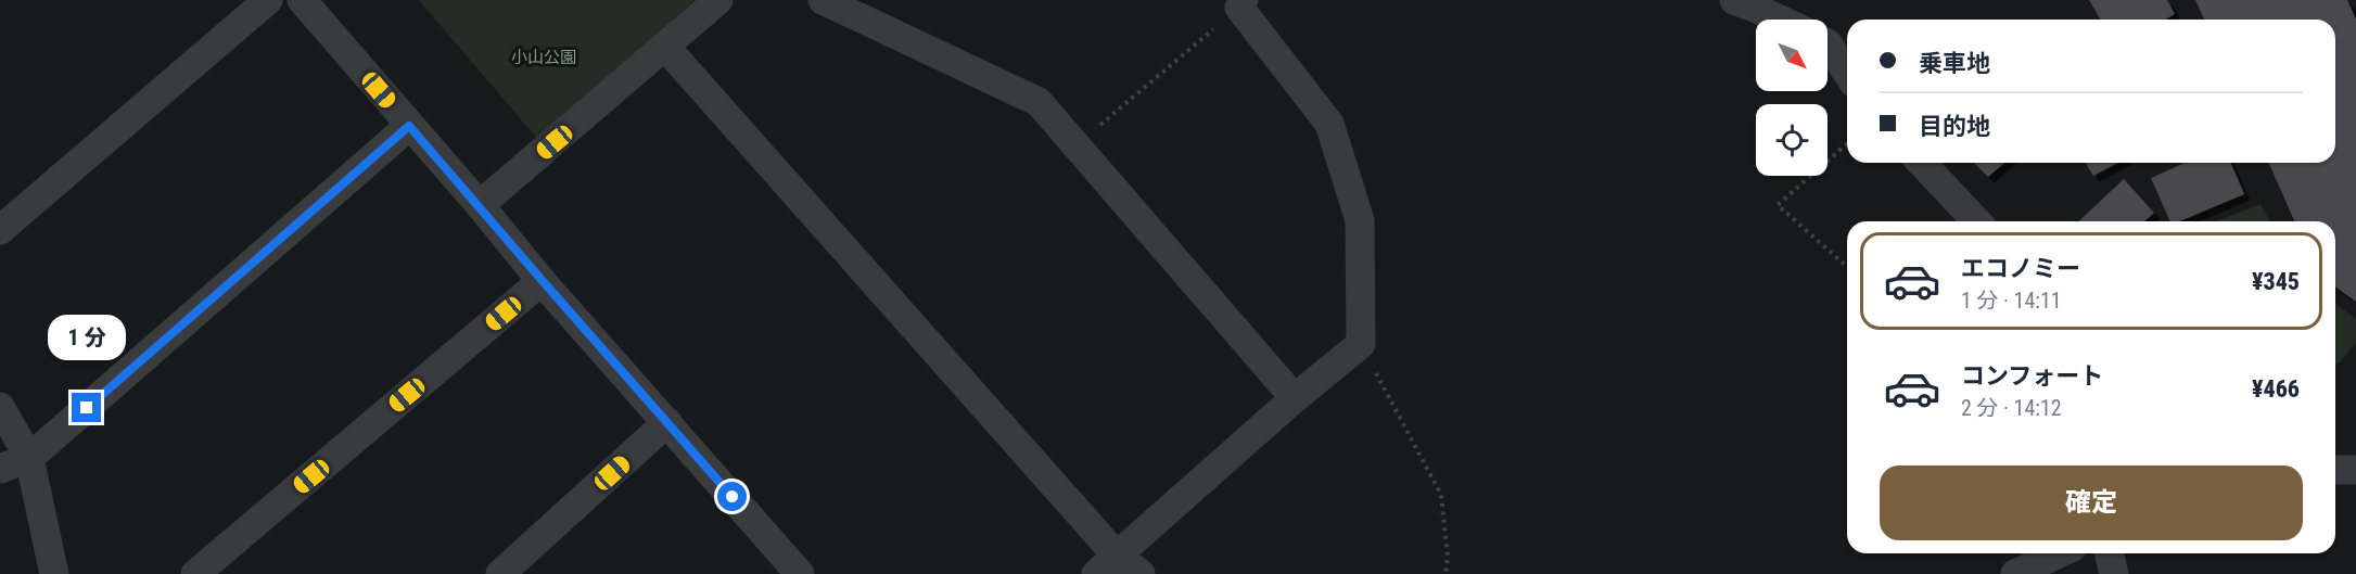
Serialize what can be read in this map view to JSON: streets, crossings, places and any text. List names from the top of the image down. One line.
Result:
{"parks":["小山公園"],"north":"bottom right","page":{"banner":["乗車地","目的地"],"list":[{"name":"エコノミー","note":"1 分 · 14:11","value":"¥345"},{"name":"コンフォート","note":"2 分 · 14:12","value":"¥466"}],"bubble":"1 分","buttons":"確定"}}
